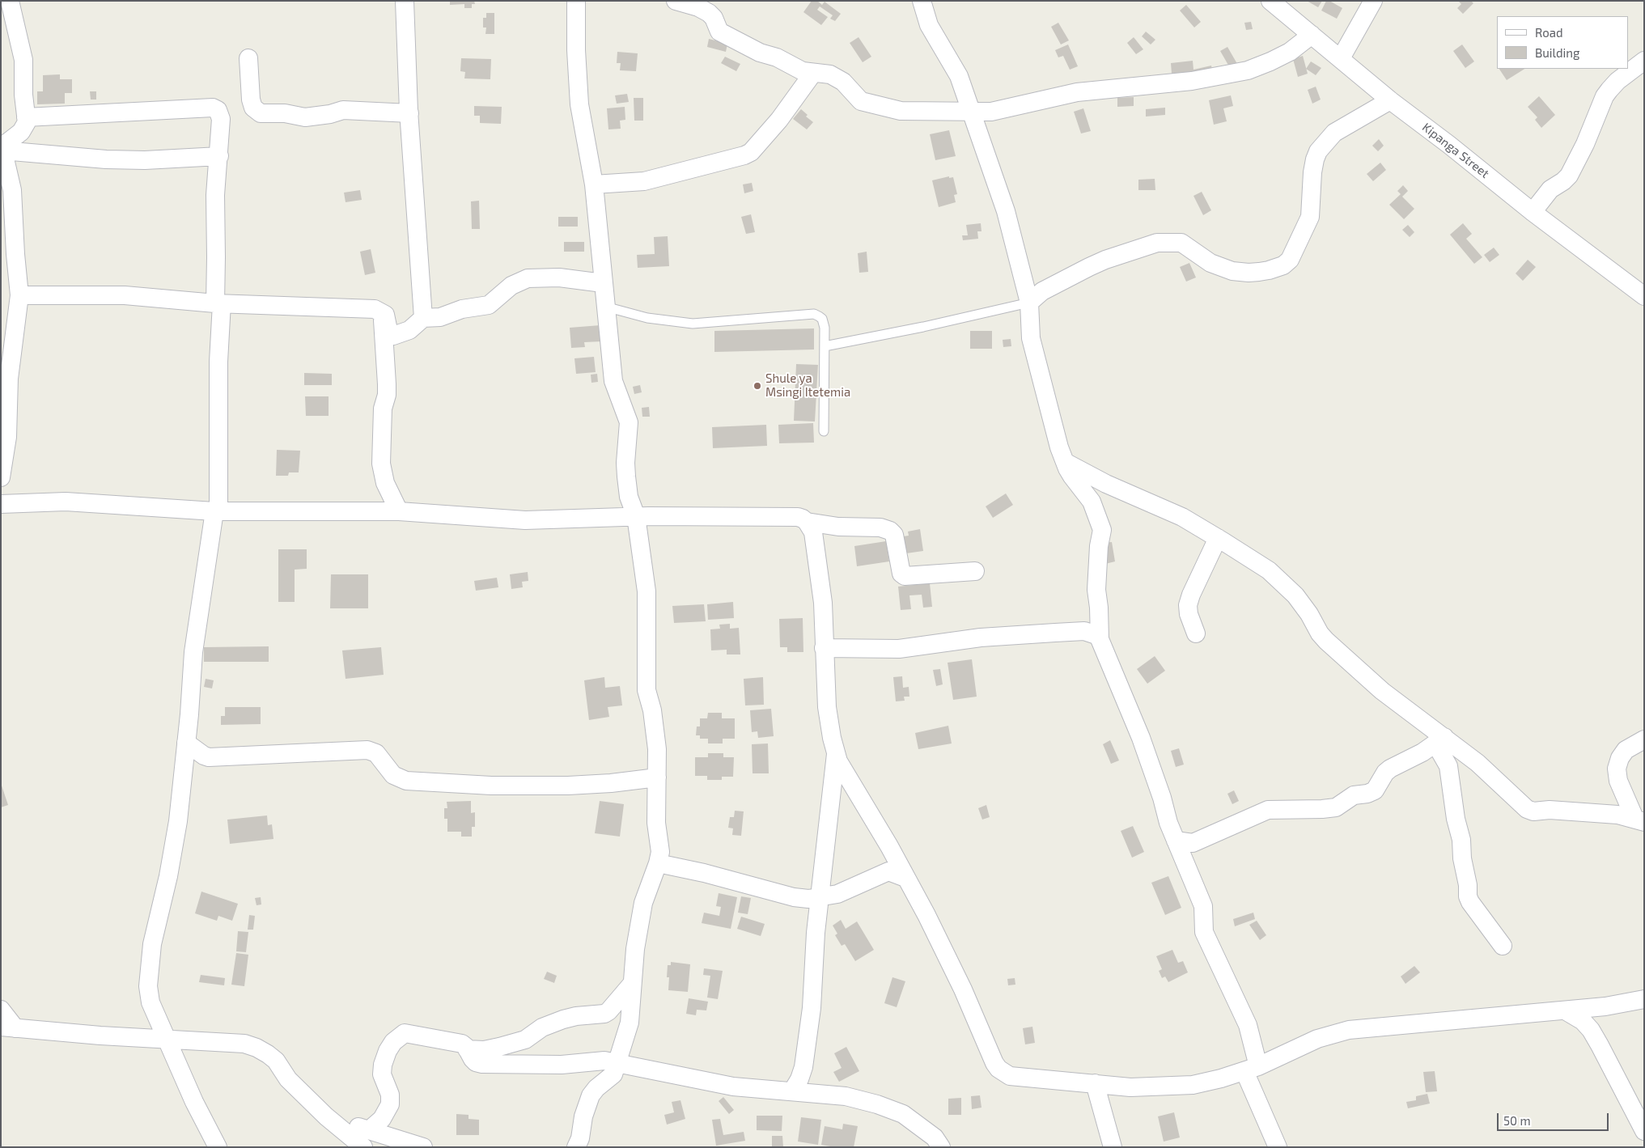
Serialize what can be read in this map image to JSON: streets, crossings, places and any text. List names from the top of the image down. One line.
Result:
{"streets":{"street":["Kipanga Street"]},"places":["Shule ya Msingi Itetemia"],"legend":["Road","Building"],"scale_bar":"50 m"}
